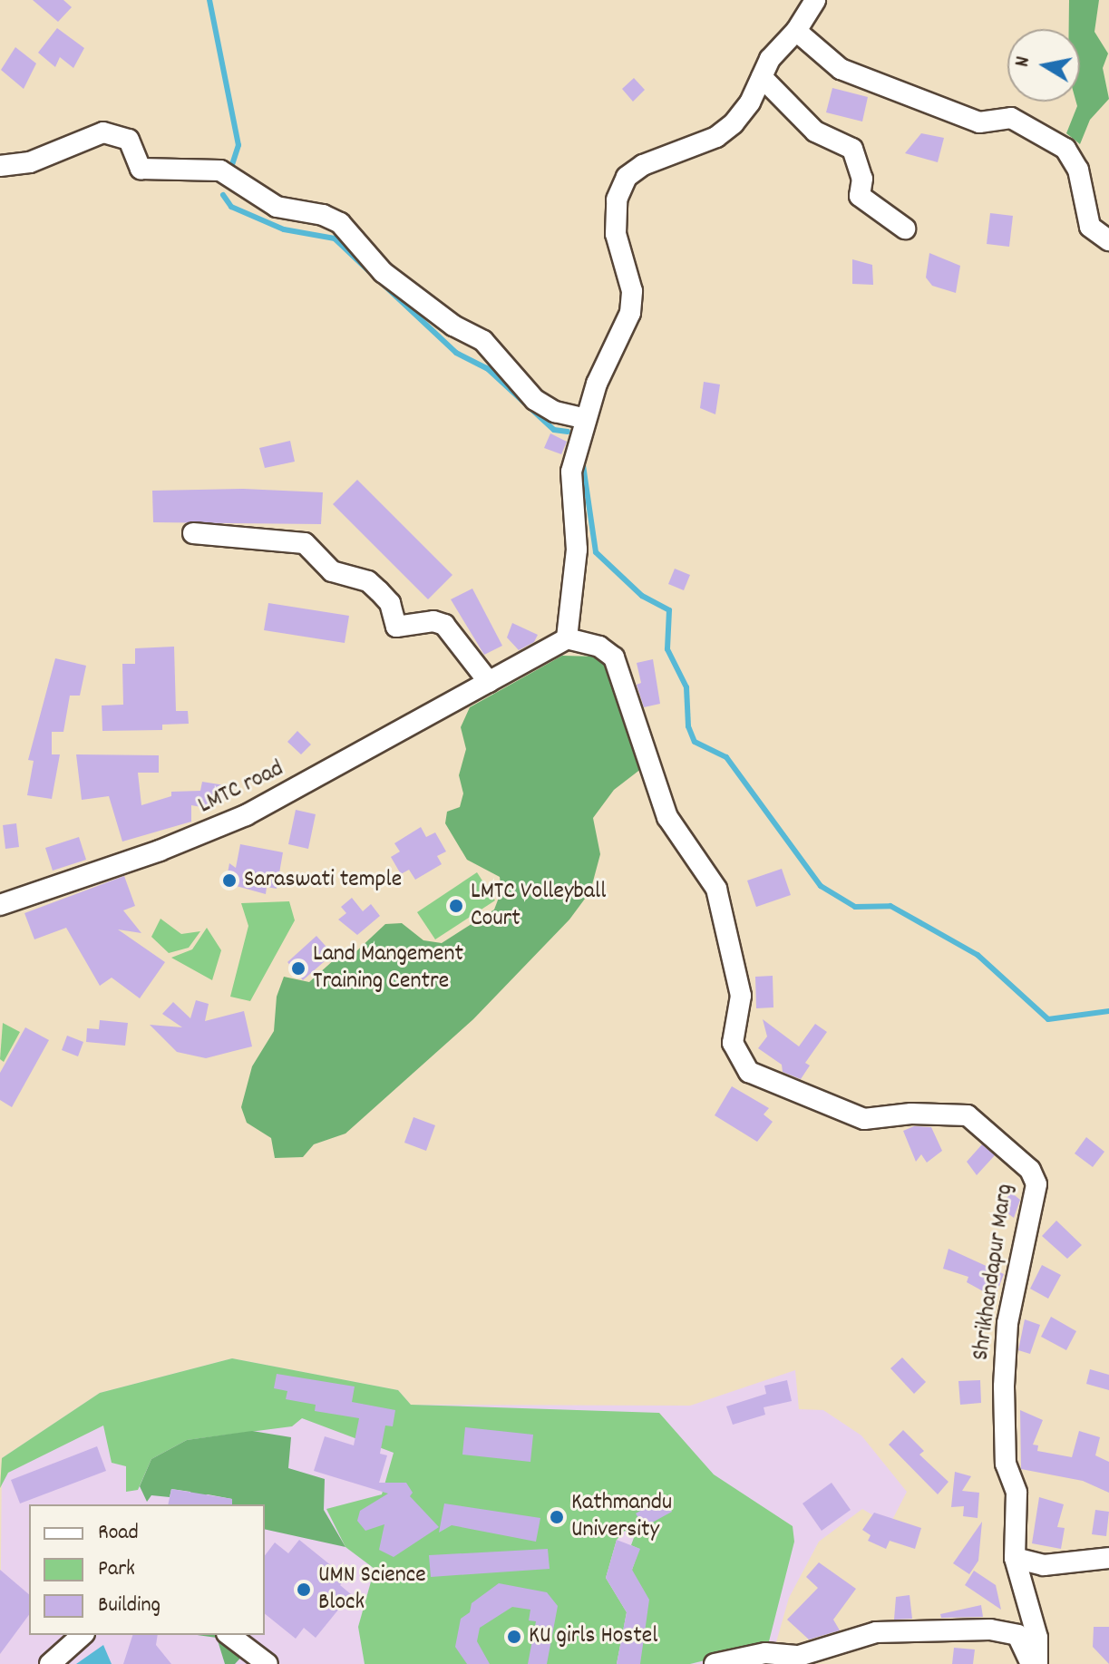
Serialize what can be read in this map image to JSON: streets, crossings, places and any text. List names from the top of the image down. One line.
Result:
{"streets":{"street":["LMTC road","Shrikhandapur Marg"]},"crossings":[["LMTC road","Shrikhandapur Marg"]],"places":["Saraswati temple","LMTC Volleyball Court","Land Mangement Training Centre","Kathmandu University","UMN Science Block","KU girls Hostel"],"legend":["Road","Park","Building"],"north":"left"}
